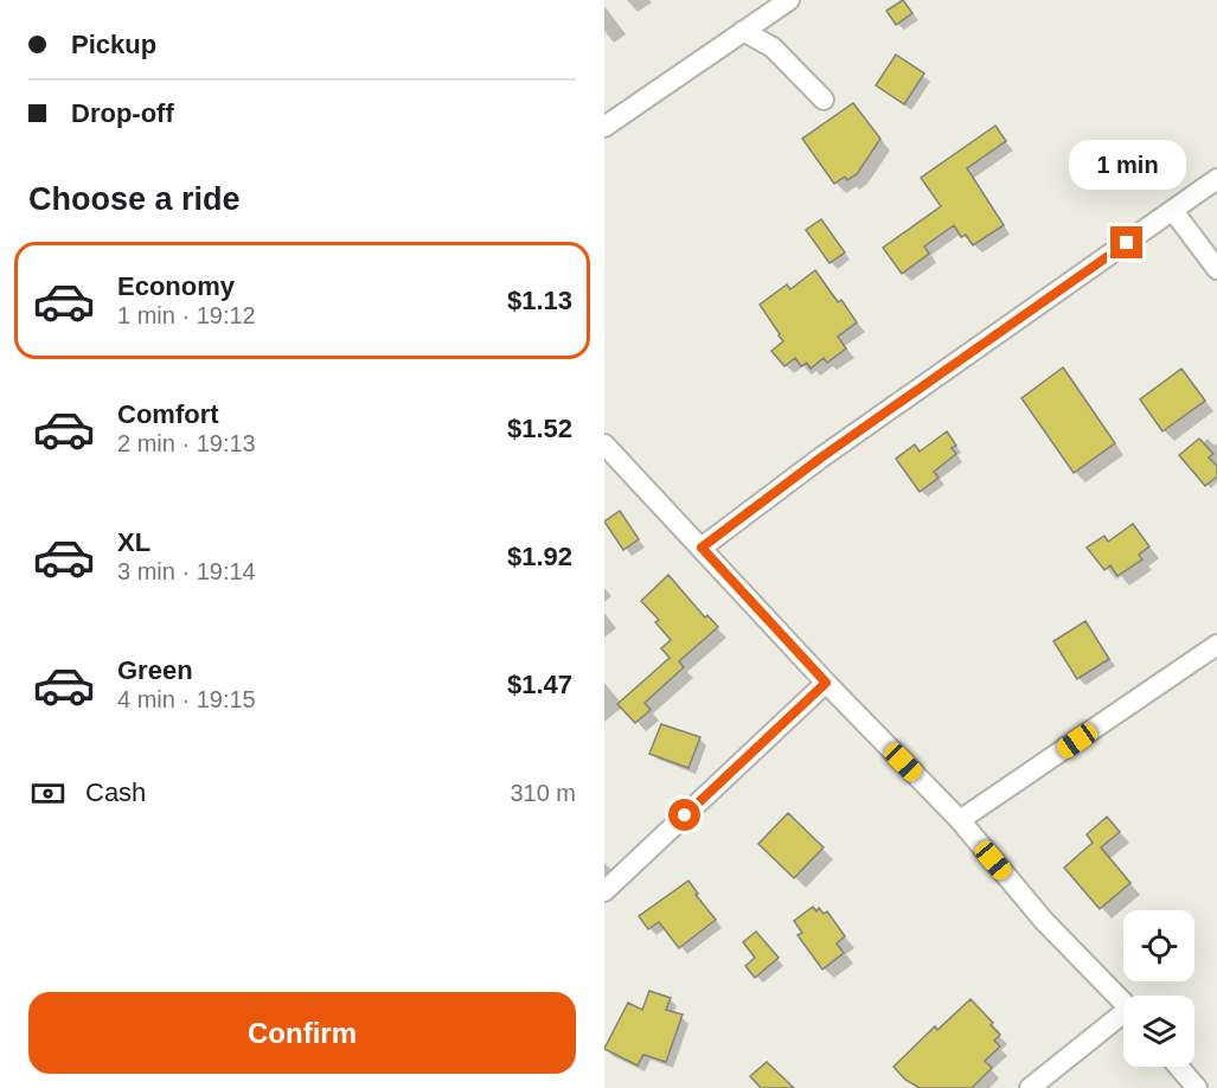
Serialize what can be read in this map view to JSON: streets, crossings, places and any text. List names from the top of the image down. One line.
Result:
{"page":{"banner":["Pickup","Drop-off"],"bubble":"1 min","heading":"Choose a ride","list":[{"name":"Economy","note":"1 min · 19:12","value":"$1.13"},{"name":"Comfort","note":"2 min · 19:13","value":"$1.52"},{"name":"XL","note":"3 min · 19:14","value":"$1.92"},{"name":"Green","note":"4 min · 19:15","value":"$1.47"}],"pay":["Cash","310 m"],"buttons":"Confirm"}}
